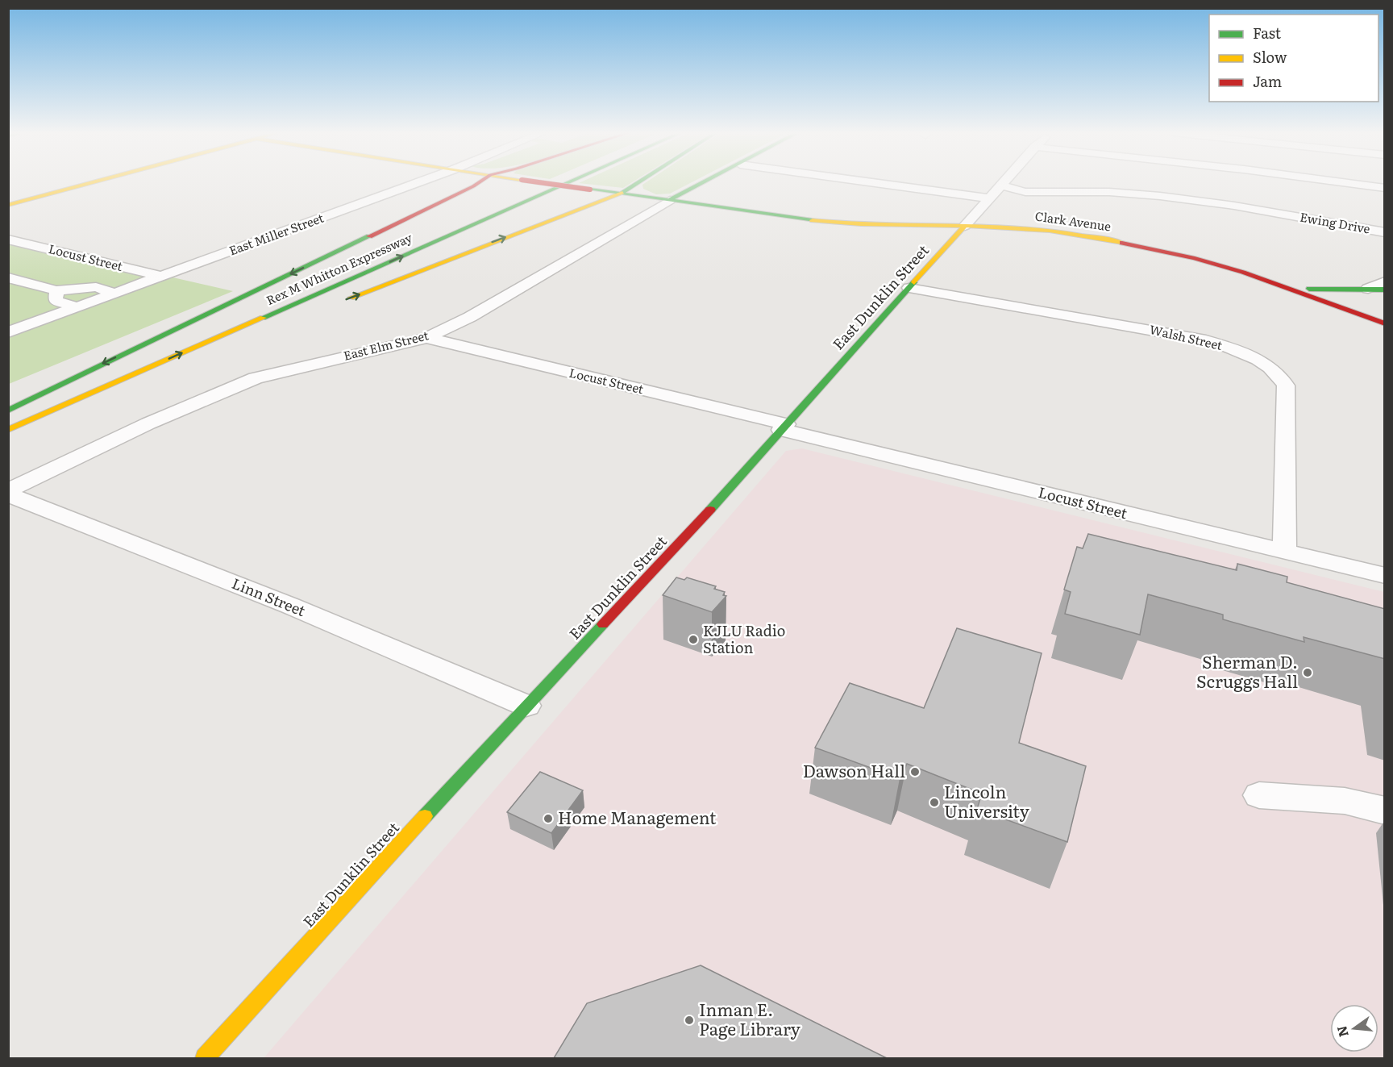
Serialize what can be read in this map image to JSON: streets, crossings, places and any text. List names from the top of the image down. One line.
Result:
{"streets":{"main road":["Clark Avenue","Rex M Whitton Expressway","East Dunklin Street","East Elm Street"],"street":["Ewing Drive","East Miller Street","Locust Street","Walsh Street","Linn Street"]},"crossings":[["Clark Avenue","East Dunklin Street"],["Ewing Drive","East Dunklin Street"],["East Miller Street","Locust Street"],["Locust Street","East Dunklin Street"],["Locust Street","Walsh Street"],["Locust Street","East Elm Street"],["East Dunklin Street","Walsh Street"],["East Dunklin Street","Linn Street"]],"places":["KJLU Radio Station","Sherman D. Scruggs Hall","Dawson Hall","Lincoln University","Home Management","Inman E. Page Library"],"legend":["Fast","Slow","Jam"],"north":"left"}
